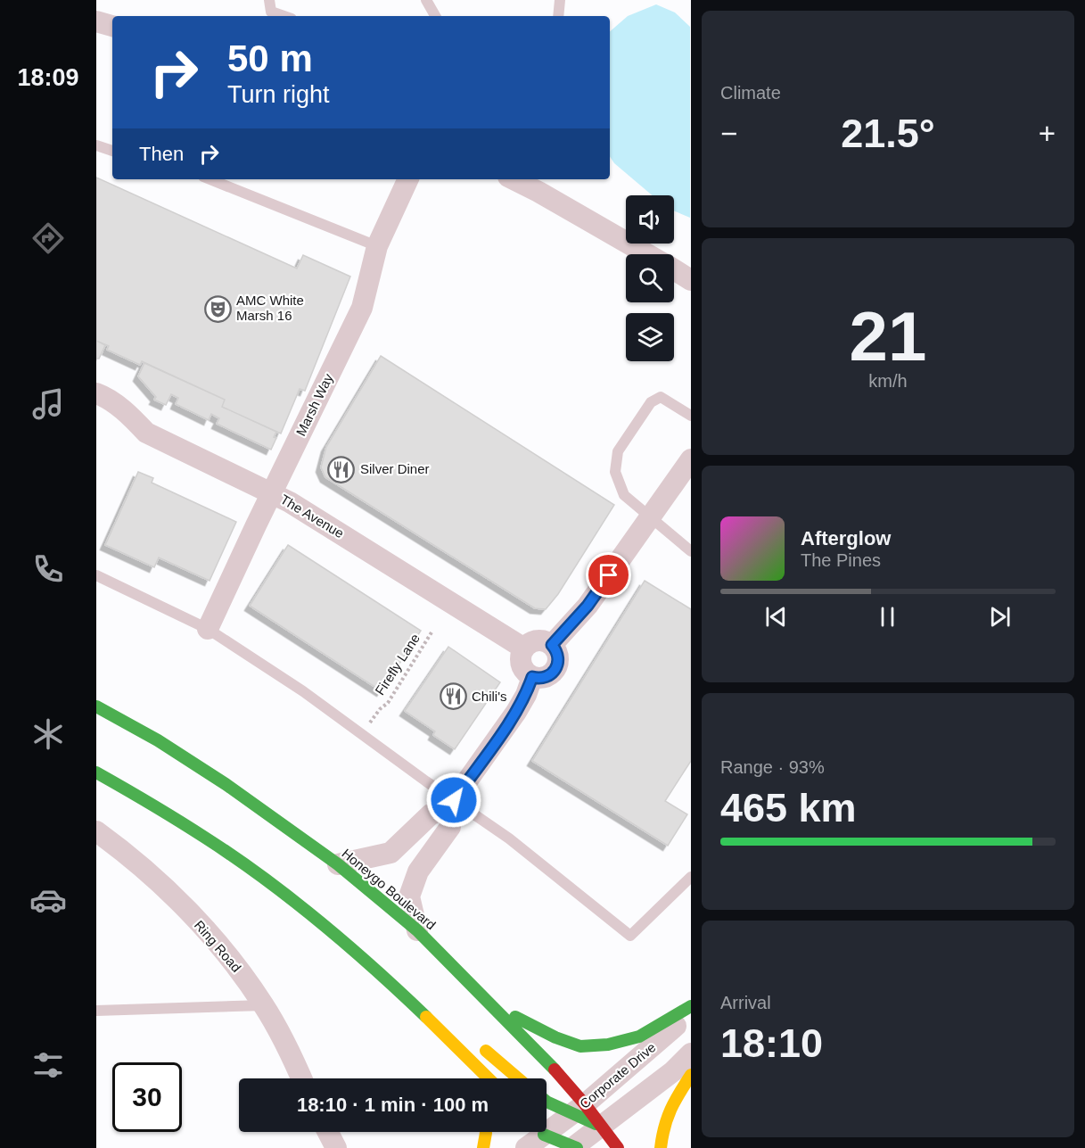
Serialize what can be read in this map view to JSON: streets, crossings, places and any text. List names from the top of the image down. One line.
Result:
{"streets":{"main road":["Honeygo Boulevard"],"street":["Marsh Way","The Avenue","Ring Road","Corporate Drive"],"path":["Firefly Lane"]},"crossings":[["Marsh Way","The Avenue"],["Honeygo Boulevard","Corporate Drive"]],"places":{"theatre":["AMC White Marsh 16"],"restaurant":["Silver Diner","Chili's"]},"page":{"tabs":"18:09","tile":["Climate",["21","km/h"],["Range · 93%","465 km"],["Arrival","18:10"]],"turn":["50 m","Turn right"],"heat":["−","21.5°","+"],"then":"Then","song":["Afterglow","The Pines"],"limit":"30","trip":"18:10 · 1 min · 100 m"}}
